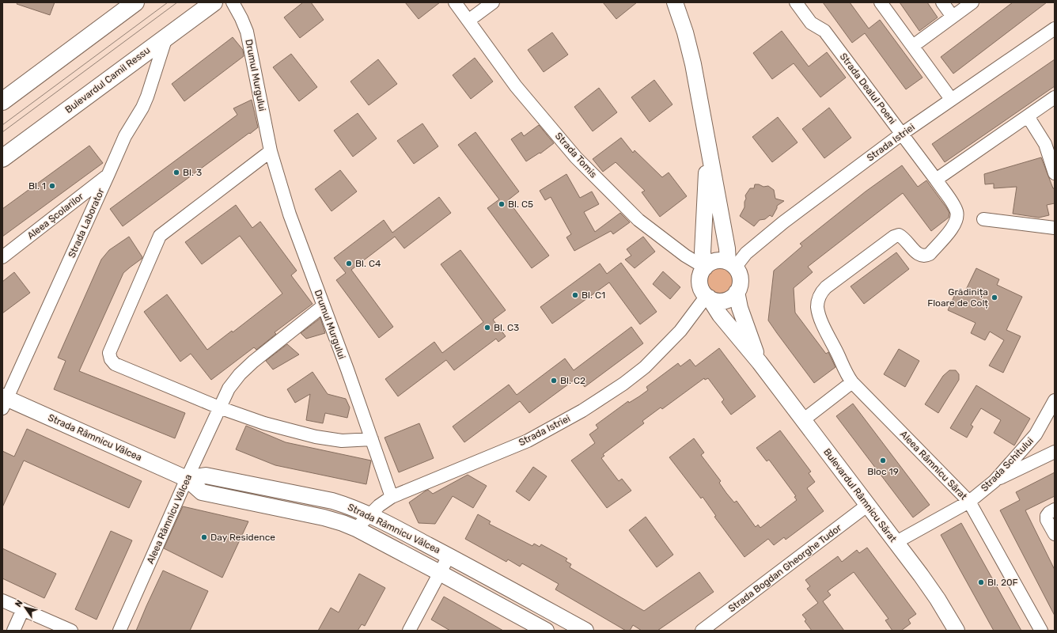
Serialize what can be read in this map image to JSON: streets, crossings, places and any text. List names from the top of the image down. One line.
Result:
{"streets":{"main road":["Bulevardul Camil Ressu"],"street":["Drumul Murgului","Strada Dealul Poeni","Strada Istriei","Strada Tomis","Aleea Școlarilor","Strada Laborator","Strada Râmnicu Vâlcea","Strada Schitului","Aleea Râmnicu Sărat","Bulevardul Râmnicu Sărat","Aleea Râmnicu Vâlcea","Strada Bogdan Gheorghe Tudor"]},"crossings":[["Drumul Murgului","Strada Istriei"],["Drumul Murgului","Aleea Râmnicu Vâlcea"],["Bulevardul Camil Ressu","Strada Laborator"],["Strada Dealul Poeni","Strada Istriei"],["Strada Dealul Poeni","Aleea Râmnicu Sărat"],["Strada Istriei","Strada Tomis"],["Strada Istriei","Strada Râmnicu Vâlcea"],["Strada Istriei","Bulevardul Râmnicu Sărat"],["Strada Tomis","Bulevardul Râmnicu Sărat"],["Aleea Școlarilor","Strada Laborator"],["Strada Laborator","Strada Râmnicu Vâlcea"],["Strada Râmnicu Vâlcea","Aleea Râmnicu Vâlcea"],["Strada Schitului","Aleea Râmnicu Sărat"],["Strada Schitului","Bulevardul Râmnicu Sărat"],["Bulevardul Râmnicu Sărat","Strada Bogdan Gheorghe Tudor"]],"places":["Bl. 3","Bl. 1","Bl. C5","Bl. C4","Bl. C1","Grădinița Floare de Colț","Bl. C3","Bl. C2","Bloc 19","Day Residence","Bl. 20F"],"north":"top left"}
